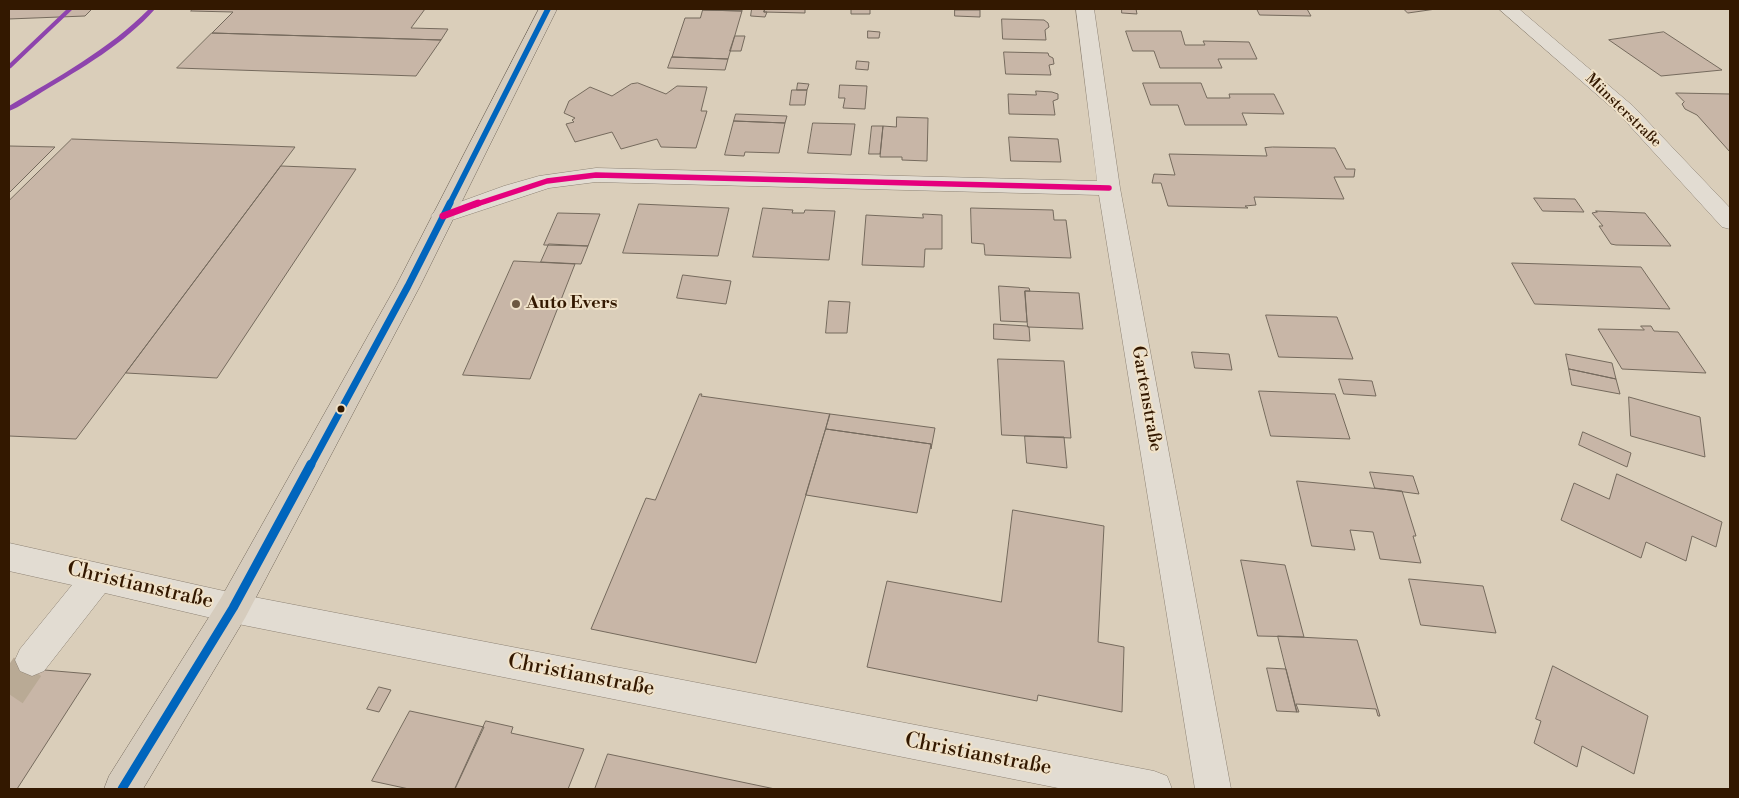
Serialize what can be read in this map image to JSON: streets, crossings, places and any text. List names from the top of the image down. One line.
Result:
{"streets":{"street":["Münsterstraße","Gartenstraße","Christianstraße"]},"places":["Auto Evers"]}
